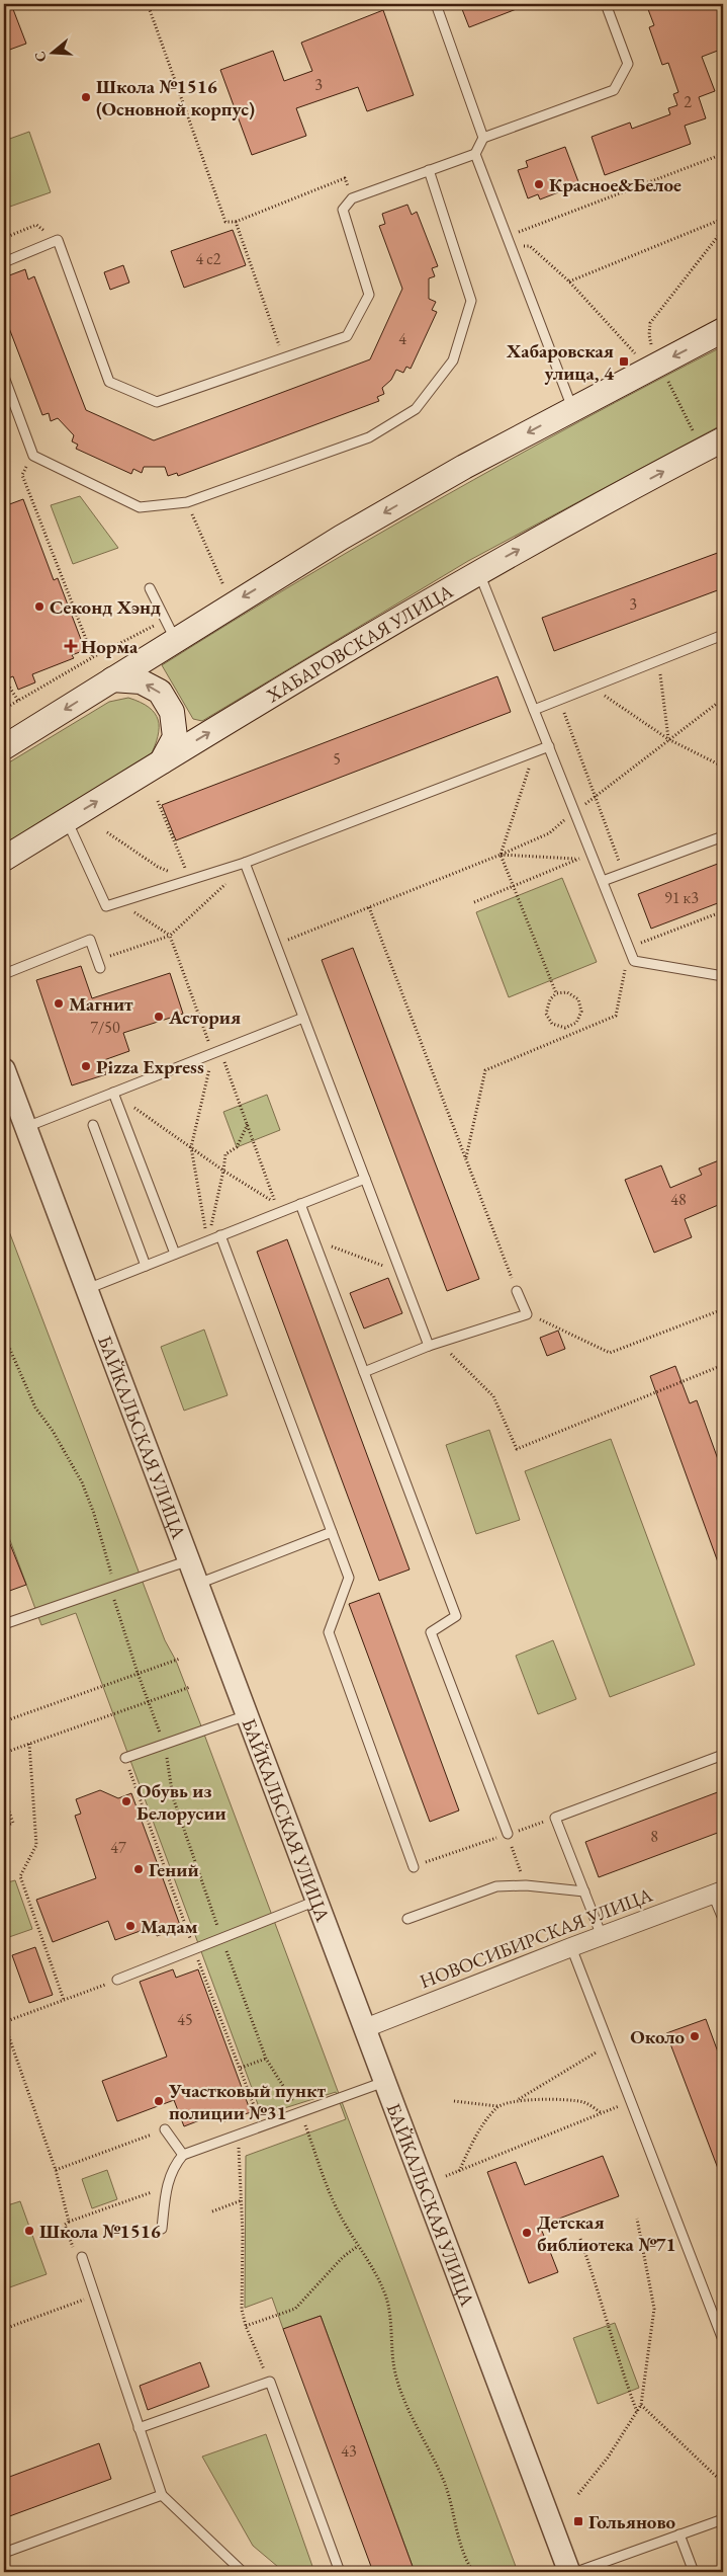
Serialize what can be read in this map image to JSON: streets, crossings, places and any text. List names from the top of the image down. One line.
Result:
{"streets":{"main road":["ХАБАРОВСКАЯ УЛИЦА"],"street":["БАЙКАЛЬСКАЯ УЛИЦА","НОВОСИБИРСКАЯ УЛИЦА"]},"crossings":[["БАЙКАЛЬСКАЯ УЛИЦА","НОВОСИБИРСКАЯ УЛИЦА"]],"places":{"other":["Школа №1516 (Основной корпус)","Красное&Белое","Секонд Хэнд","Магнит","Астория","Pizza Express","Обувь из Белорусии","Гений","Мадам","Около","Участковый пункт полиции №31","Школа №1516","Детская библиотека №71"],"transit":["Хабаровская улица, 4","Гольяново"],"health":["Норма"]},"house_numbers":["3","2","4 с2","4","3","5","91 к3","7/50","48","8","47","45","43"],"north":"left"}
